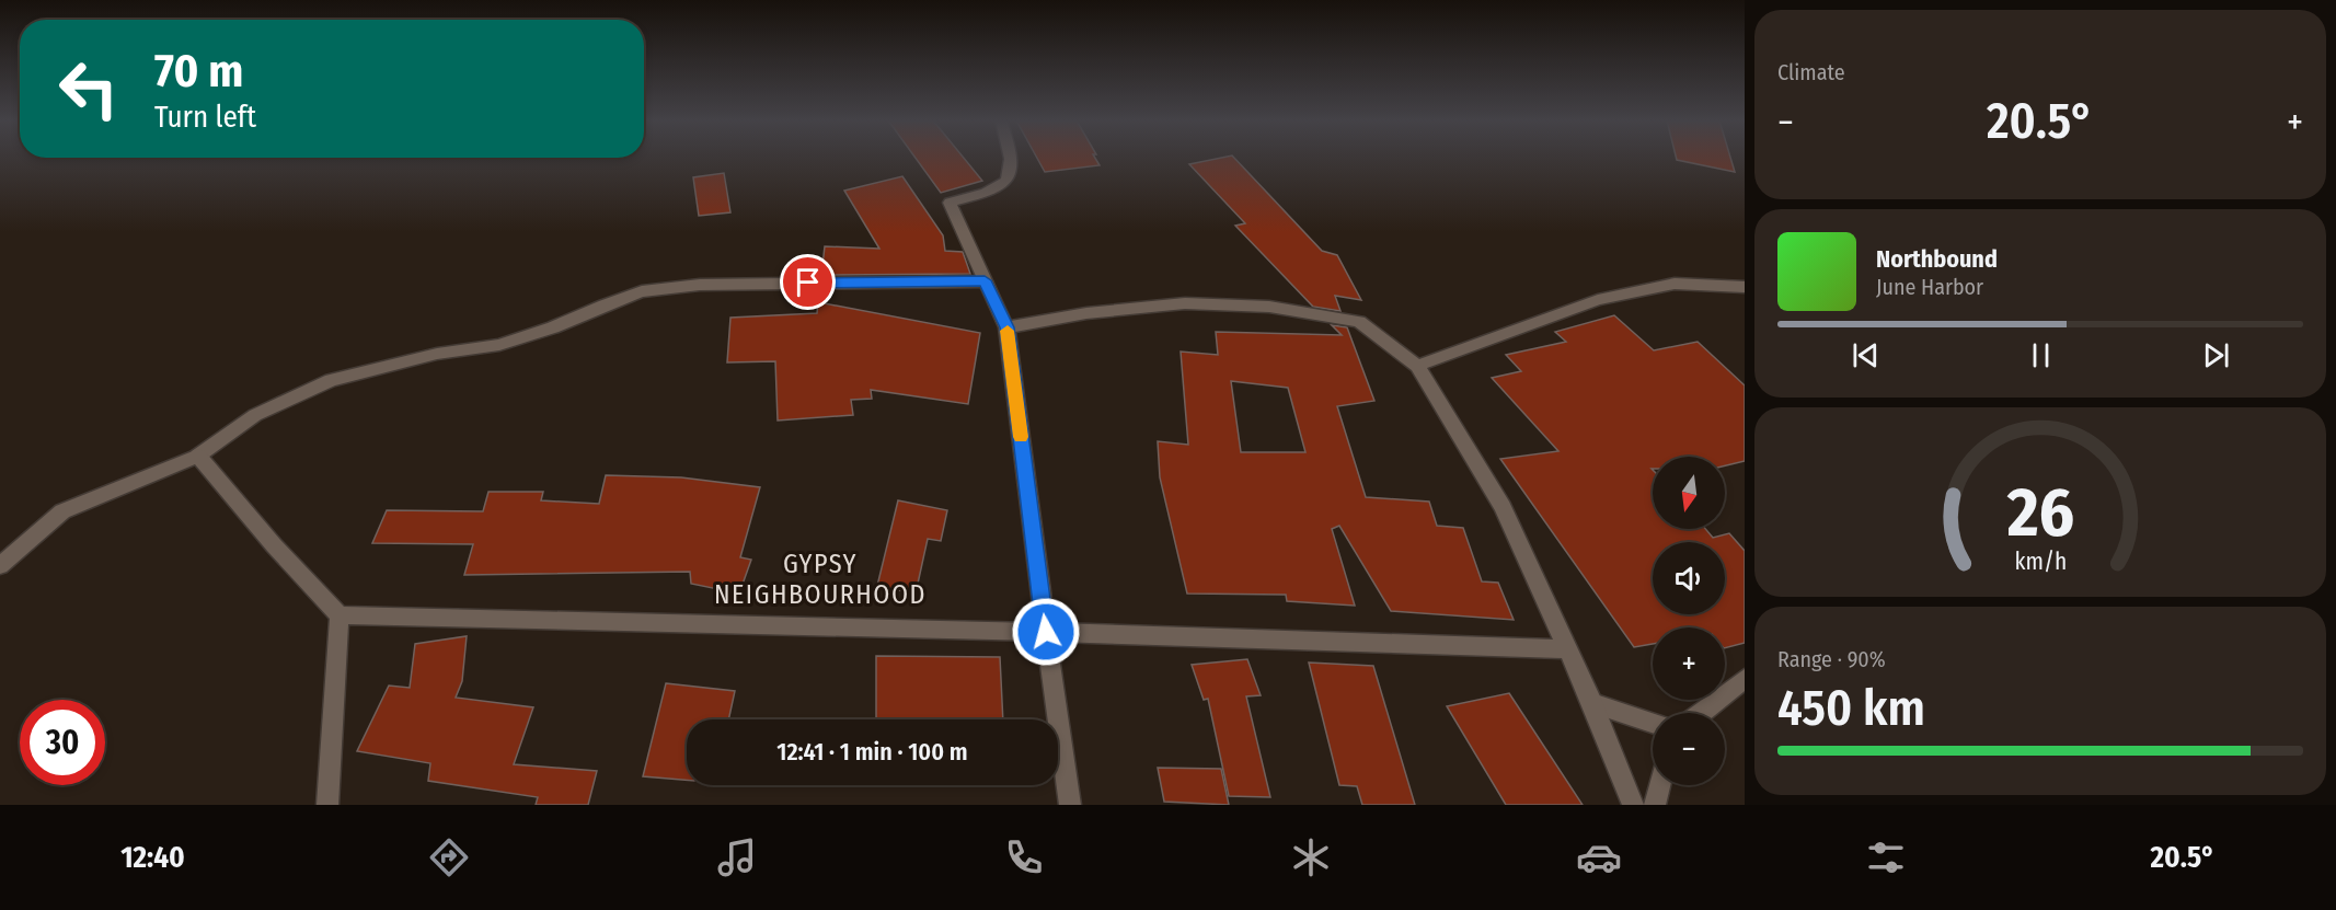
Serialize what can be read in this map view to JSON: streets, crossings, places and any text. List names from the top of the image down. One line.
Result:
{"districts":["GYPSY NEIGHBOURHOOD"],"north":"bottom","page":{"tile":["Climate",["Range · 90%","450 km"]],"turn":["70 m","Turn left"],"heat":["−","20.5°","+"],"song":["Northbound","June Harbor"],"map_buttons":["+","−"],"limit":"30","trip":"12:41 · 1 min · 100 m","tabs":["12:40","20.5°"],"gauge":["26","km/h"]}}
